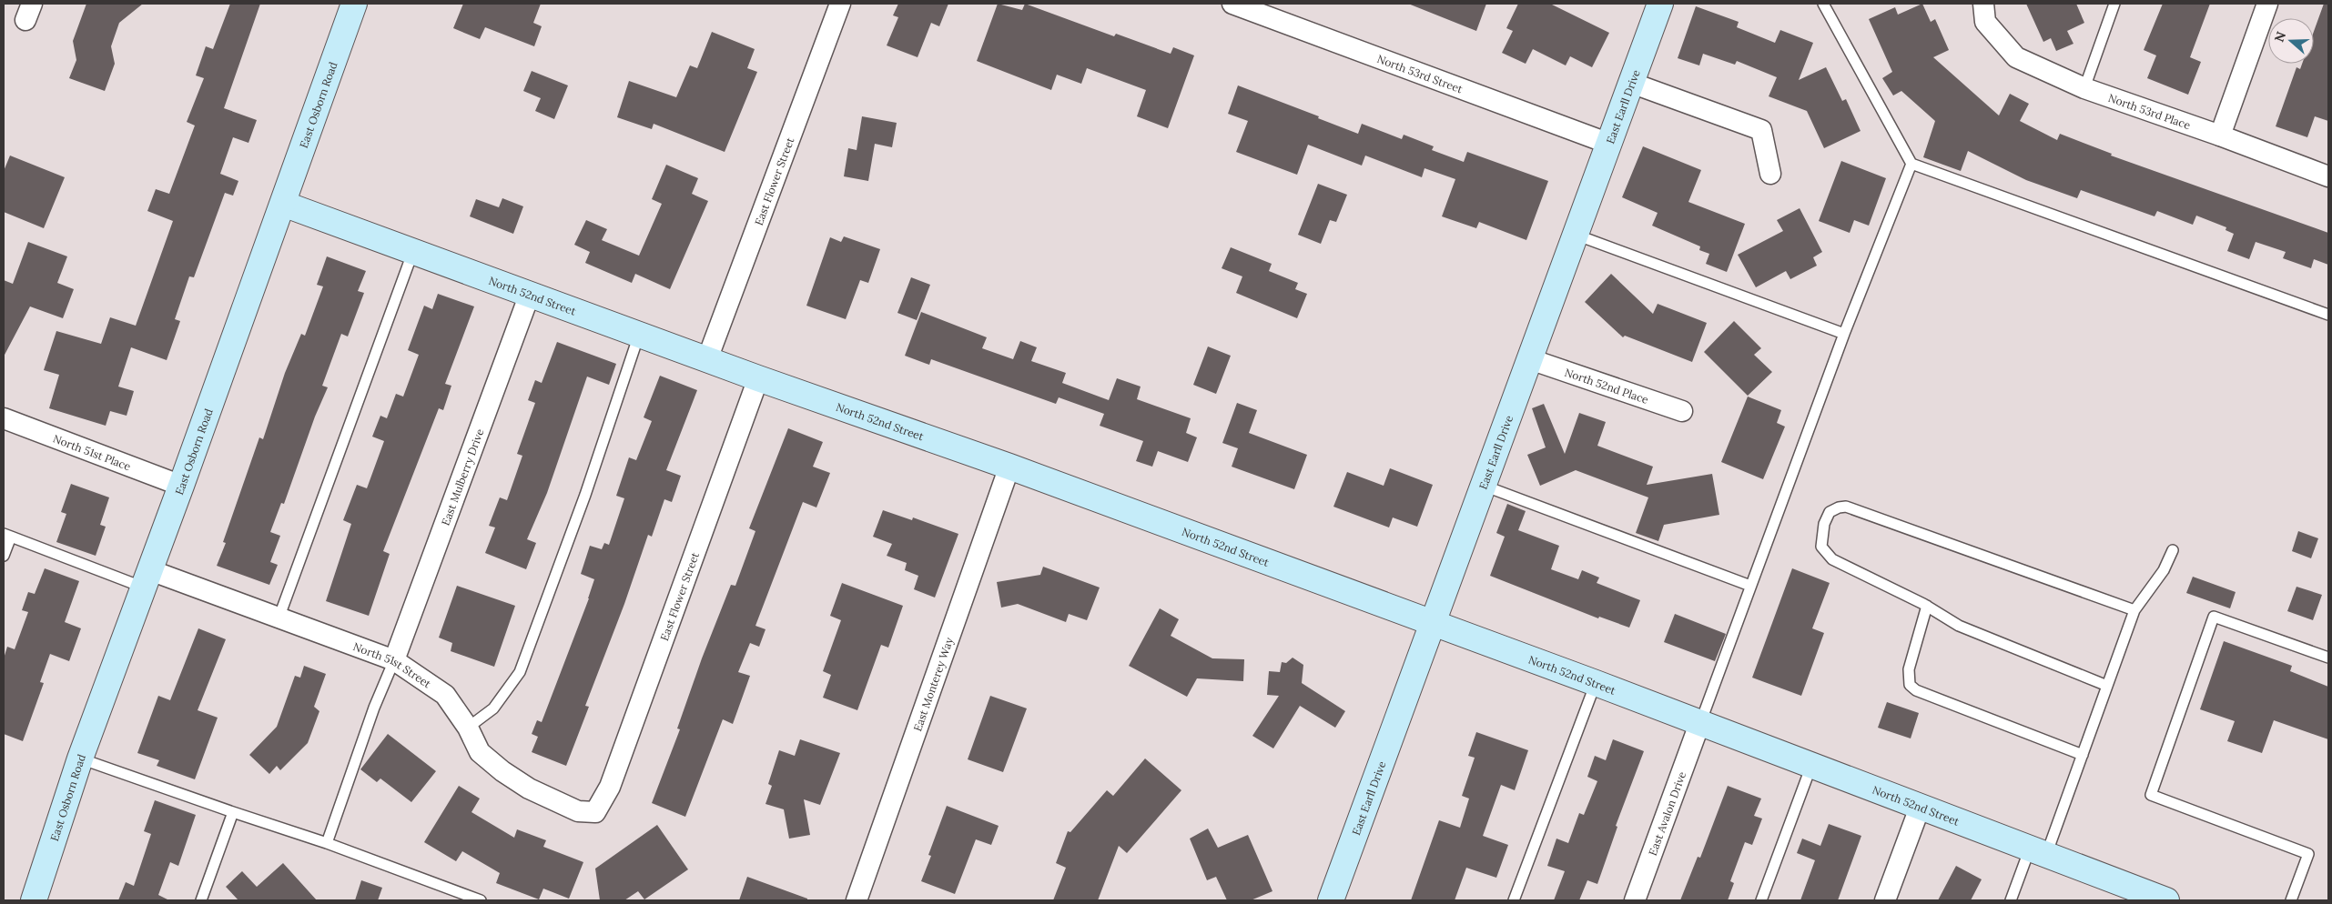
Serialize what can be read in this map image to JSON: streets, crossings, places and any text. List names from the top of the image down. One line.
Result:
{"streets":{"street":["North 53rd Street","East Osborn Road","East Earll Drive","North 53rd Place","East Flower Street","North 52nd Street","North 52nd Place","North 51st Place","East Mulberry Drive","North 51st Street","East Monterey Way","East Avalon Drive"]},"crossings":[["North 53rd Street","East Earll Drive"],["East Osborn Road","North 52nd Street"],["East Osborn Road","North 51st Place"],["East Osborn Road","North 51st Street"],["East Earll Drive","North 52nd Street"],["East Earll Drive","North 52nd Place"],["East Flower Street","North 52nd Street"],["East Flower Street","North 51st Street"],["North 52nd Street","East Mulberry Drive"],["North 52nd Street","East Monterey Way"],["North 52nd Street","East Avalon Drive"],["East Mulberry Drive","North 51st Street"]],"north":"left"}
